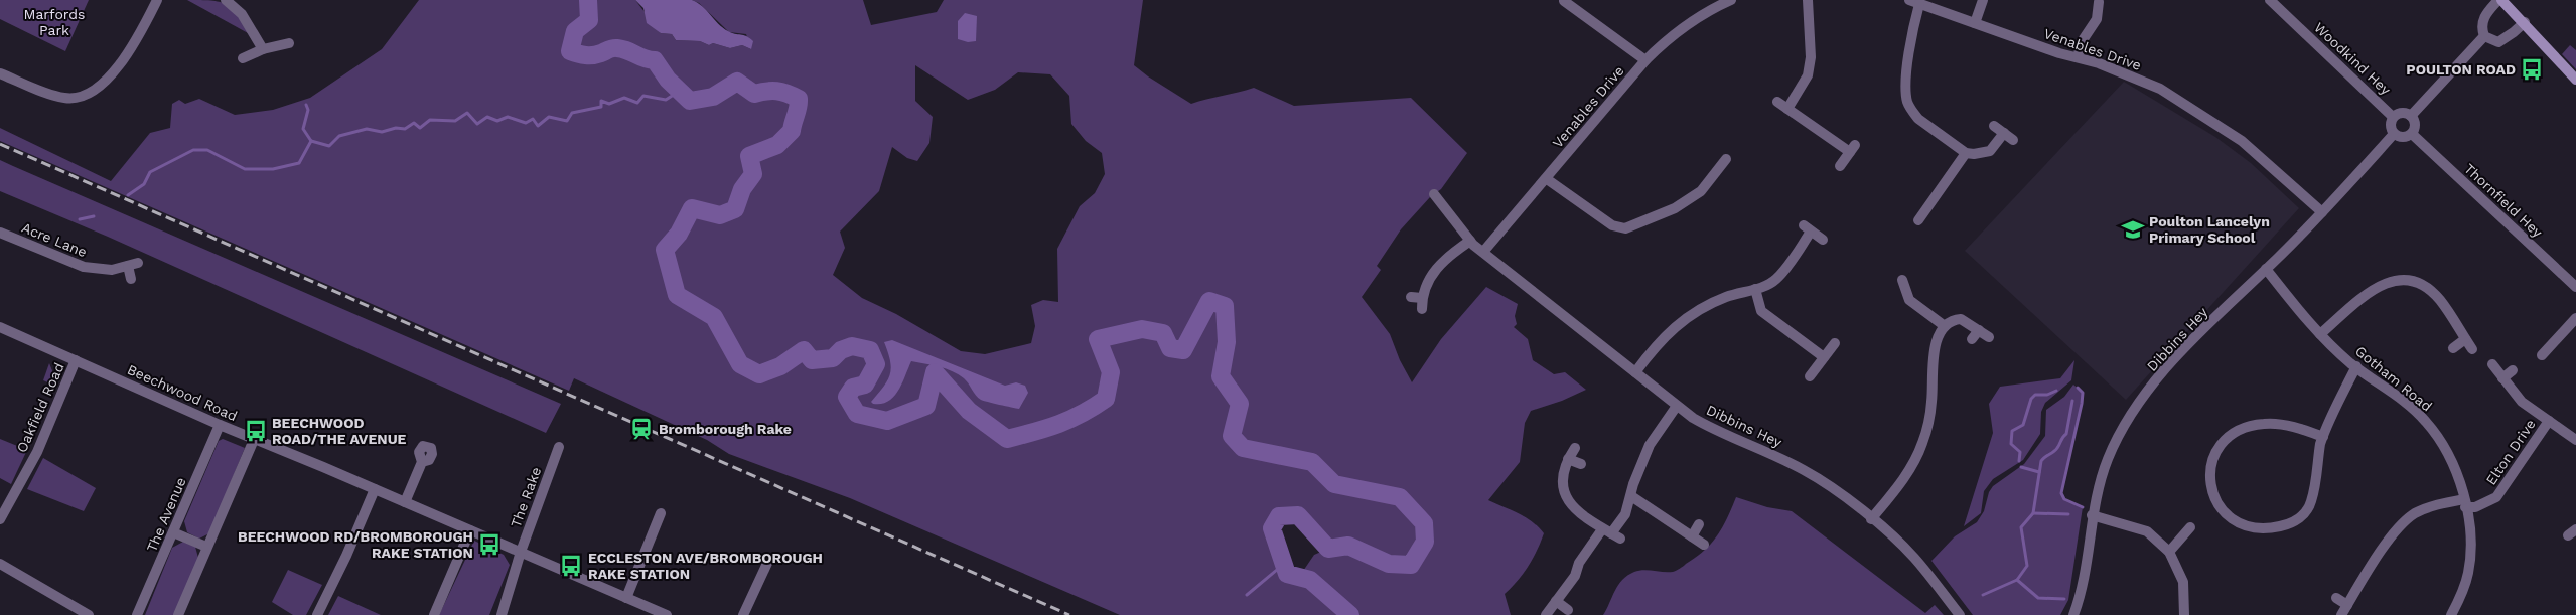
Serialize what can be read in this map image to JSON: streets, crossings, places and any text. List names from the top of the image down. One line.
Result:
{"streets":{"street":["Venables Drive","Woodkind Hey","Thornfield Hey","Acre Lane","Dibbins Hey","Gotham Road","Beechwood Road","Oakfield Road","Elton Drive","The Rake","The Avenue"]},"crossings":[["Venables Drive","Dibbins Hey"],["Woodkind Hey","Thornfield Hey"],["Woodkind Hey","Dibbins Hey"],["Thornfield Hey","Dibbins Hey"],["Dibbins Hey","Gotham Road"],["Gotham Road","Elton Drive"],["Beechwood Road","Oakfield Road"],["Beechwood Road","The Rake"],["Beechwood Road","The Avenue"]],"parks":["Marfords Park"],"places":{"bus stop":["POULTON ROAD","BEECHWOOD ROAD/THE AVENUE","BEECHWOOD RD/BROMBOROUGH RAKE STATION","ECCLESTON AVE/BROMBOROUGH RAKE STATION"],"school or university":["Poulton Lancelyn Primary School"],"station":["Bromborough Rake"]}}
